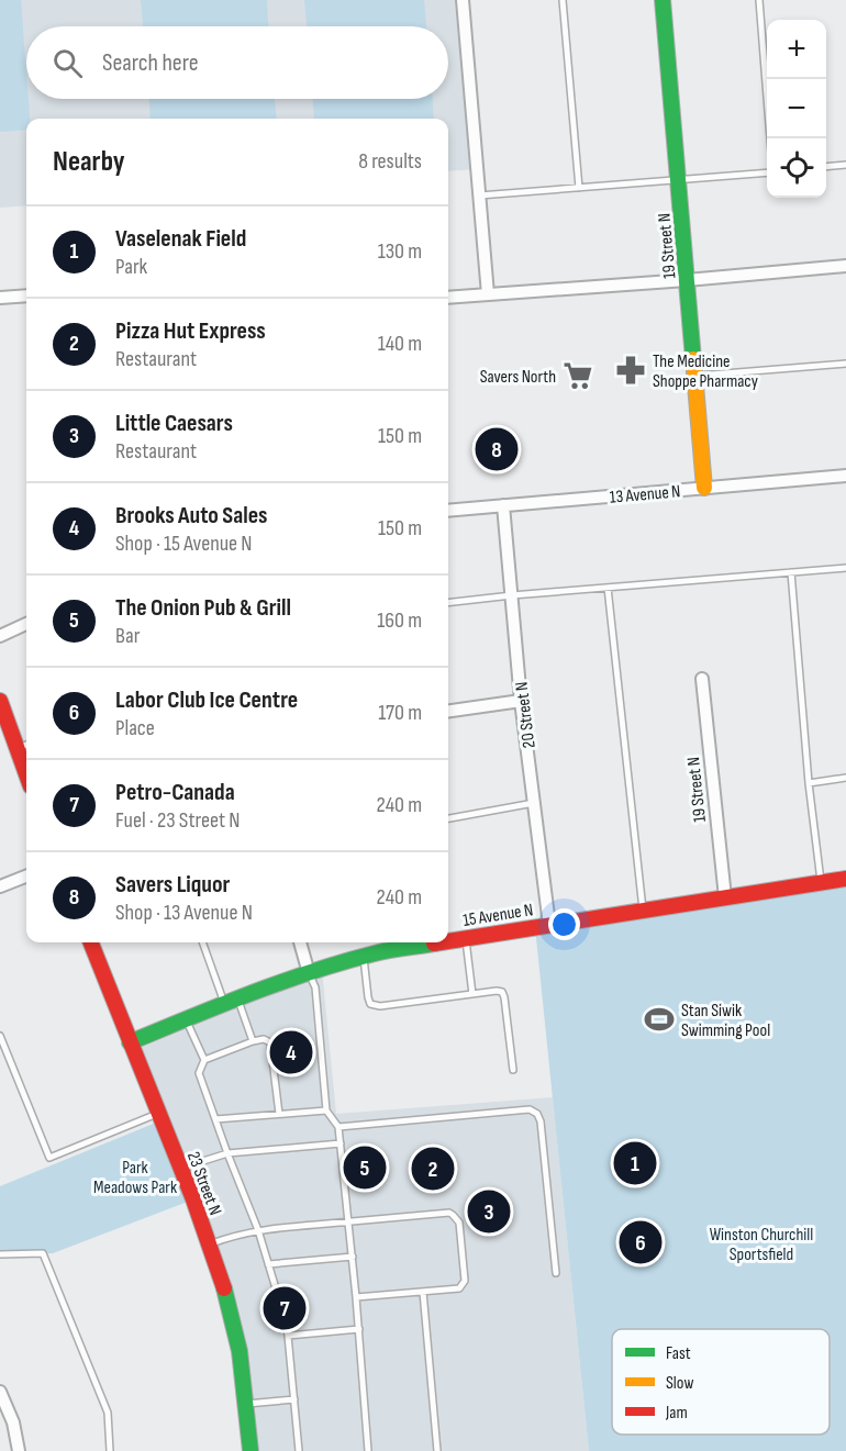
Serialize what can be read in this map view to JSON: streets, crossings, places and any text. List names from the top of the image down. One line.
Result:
{"streets":{"street":["19 Street N","13 Avenue N","20 Street N","15 Avenue N","23 Street N"]},"crossings":[["19 Street N","13 Avenue N"],["19 Street N","15 Avenue N"],["13 Avenue N","20 Street N"],["20 Street N","15 Avenue N"],["15 Avenue N","23 Street N"]],"parks":["Park Meadows Park","Winston Churchill Sportsfield"],"places":{"pharmacy":["The Medicine Shoppe Pharmacy"],"supermarket":["Savers North"],"sports":["Stan Siwik Swimming Pool"]},"legend":["Fast","Slow","Jam"],"page":{"map_buttons":["+","−"],"search":"Search here","heading":["Nearby","8 results"],"list":[{"mark":"1","name":"Vaselenak Field","note":"Park","value":"130 m"},{"mark":"2","name":"Pizza Hut Express","note":"Restaurant","value":"140 m"},{"mark":"3","name":"Little Caesars","note":"Restaurant","value":"150 m"},{"mark":"4","name":"Brooks Auto Sales","note":"Shop · 15 Avenue N","value":"150 m"},{"mark":"5","name":"The Onion Pub & Grill","note":"Bar","value":"160 m"},{"mark":"6","name":"Labor Club Ice Centre","note":"Place","value":"170 m"},{"mark":"7","name":"Petro-Canada","note":"Fuel · 23 Street N","value":"240 m"},{"mark":"8","name":"Savers Liquor","note":"Shop · 13 Avenue N","value":"240 m"}],"pins":["8","4","1","5","2","3","6","7"]}}
